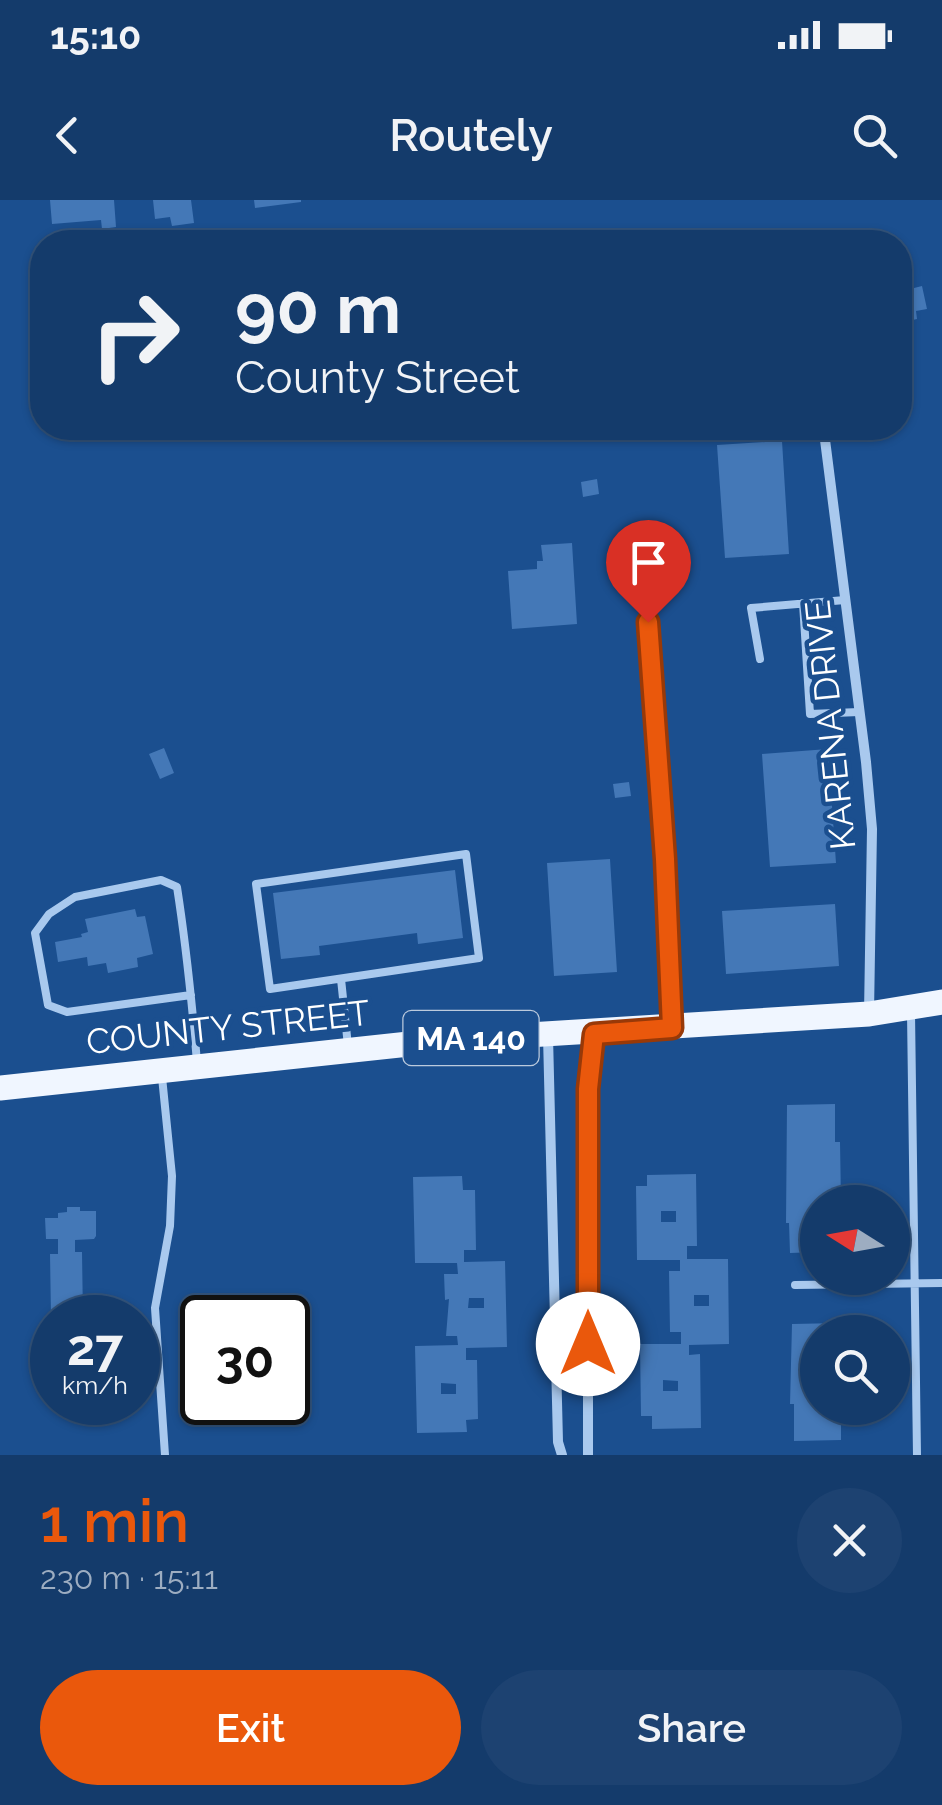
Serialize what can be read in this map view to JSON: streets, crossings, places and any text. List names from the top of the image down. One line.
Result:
{"streets":{"main road":["COUNTY STREET","MA 140"],"street":["KARENA DRIVE"]},"crossings":[["KARENA DRIVE","COUNTY STREET"]],"north":"left","page":{"status":"15:10","header":"Routely","turn":["90 m","County Street"],"speed":"27 km/h","limit":"30","heading":["1 min","230 m · 15:11"],"buttons":["Exit","Share"]}}
